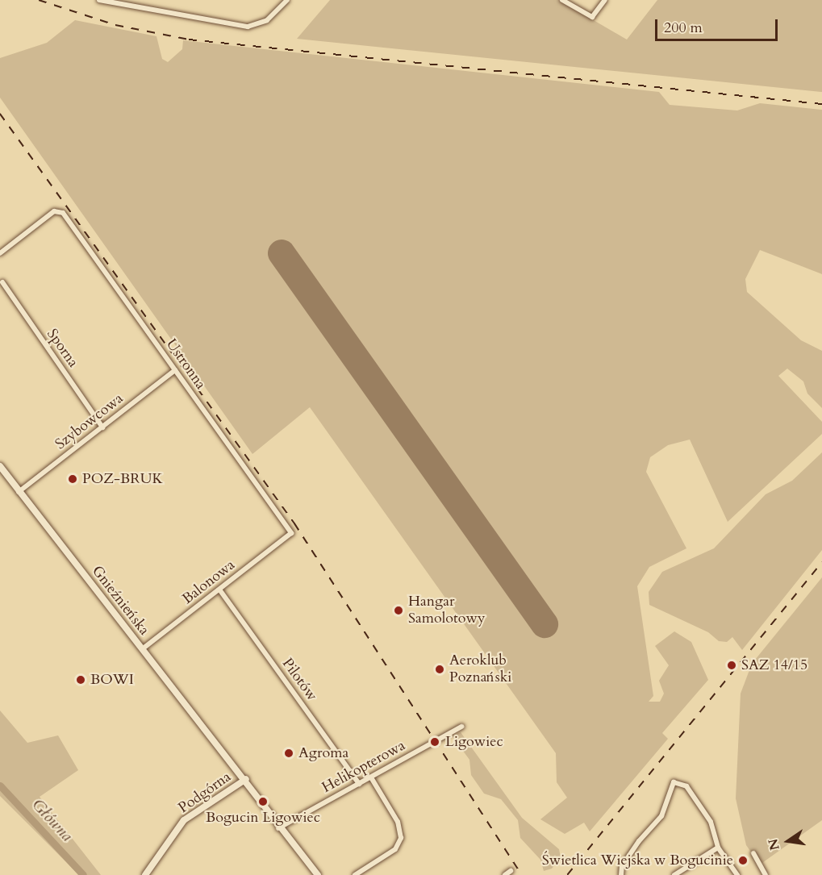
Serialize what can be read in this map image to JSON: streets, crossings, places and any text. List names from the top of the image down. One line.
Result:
{"streets":{"main road":["Gnieźnieńska"],"street":["Sporna","Ustronna","Szybowcowa","Balonowa","Pilotów","Helikopterowa","Podgórna"]},"crossings":[["Sporna","Szybowcowa"],["Ustronna","Szybowcowa"],["Ustronna","Balonowa"],["Szybowcowa","Gnieźnieńska"],["Balonowa","Gnieźnieńska"],["Balonowa","Pilotów"],["Gnieźnieńska","Helikopterowa"],["Gnieźnieńska","Podgórna"],["Pilotów","Helikopterowa"]],"water":["Główna"],"places":["POZ-BRUK","Hangar Samolotowy","SAZ 14/15","Aeroklub Poznański","BOWI","Ligowiec","Agroma","Bogucin Ligowiec","Świetlica Wiejska w Bogucinie"],"scale_bar":"200 m","north":"left"}
